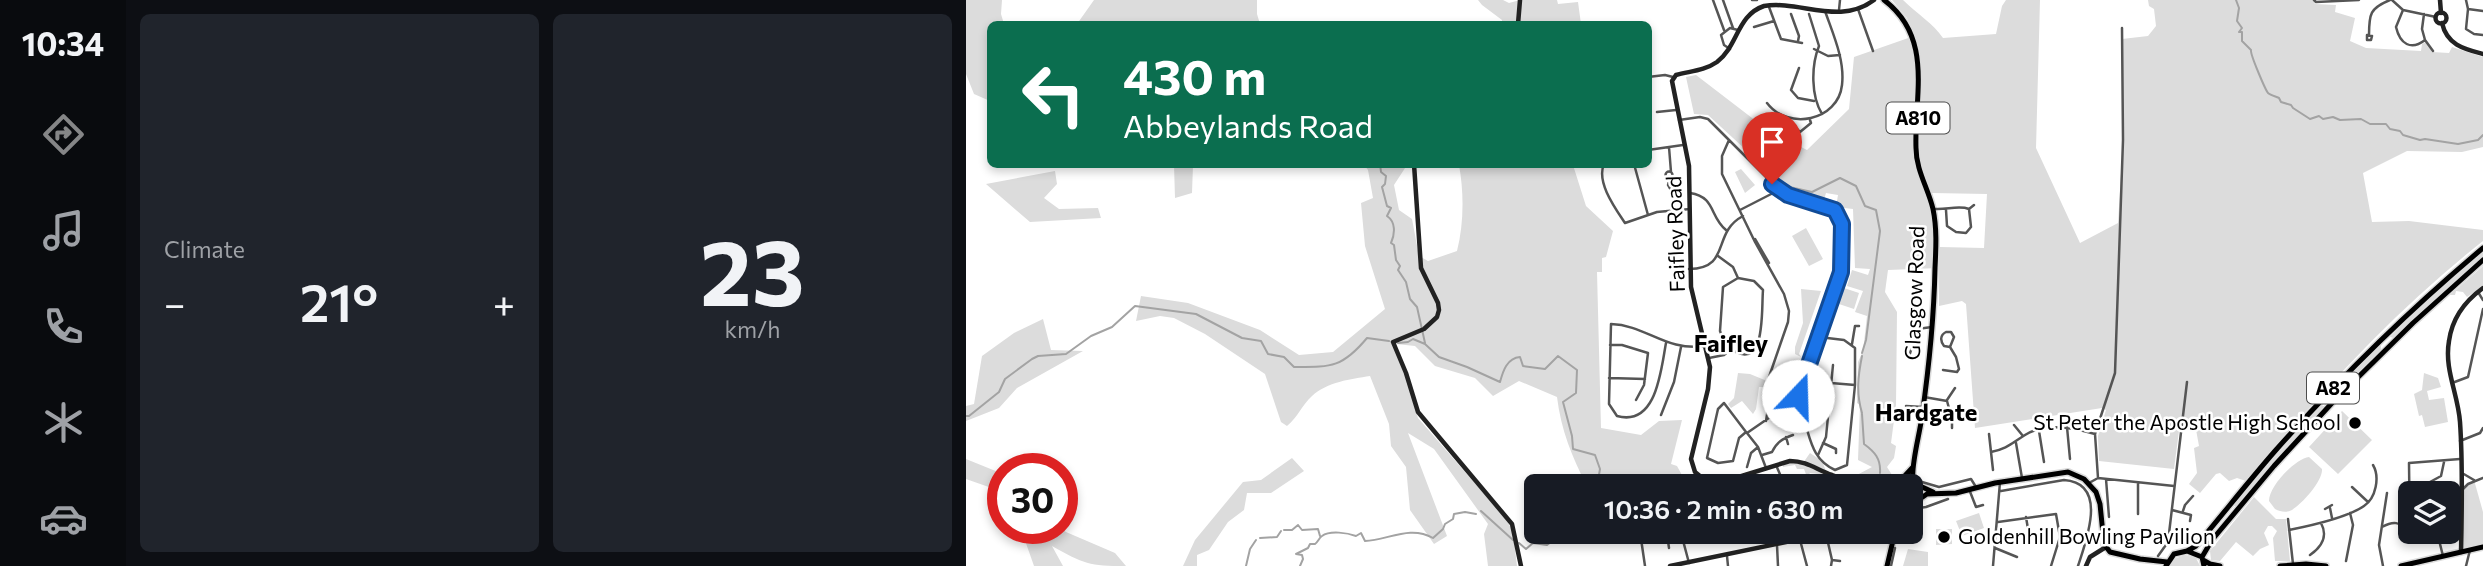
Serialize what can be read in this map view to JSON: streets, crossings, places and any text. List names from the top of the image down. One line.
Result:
{"streets":{"main road":["A810","Glasgow Road","A82"],"street":["Faifley Road"]},"districts":["Faifley","Hardgate"],"places":["St Peter the Apostle High School","Goldenhill Bowling Pavilion"],"page":{"tabs":"10:34","tile":["Climate",["23","km/h"]],"turn":["430 m","Abbeylands Road"],"heat":["−","21°","+"],"limit":"30","trip":"10:36 · 2 min · 630 m"}}
